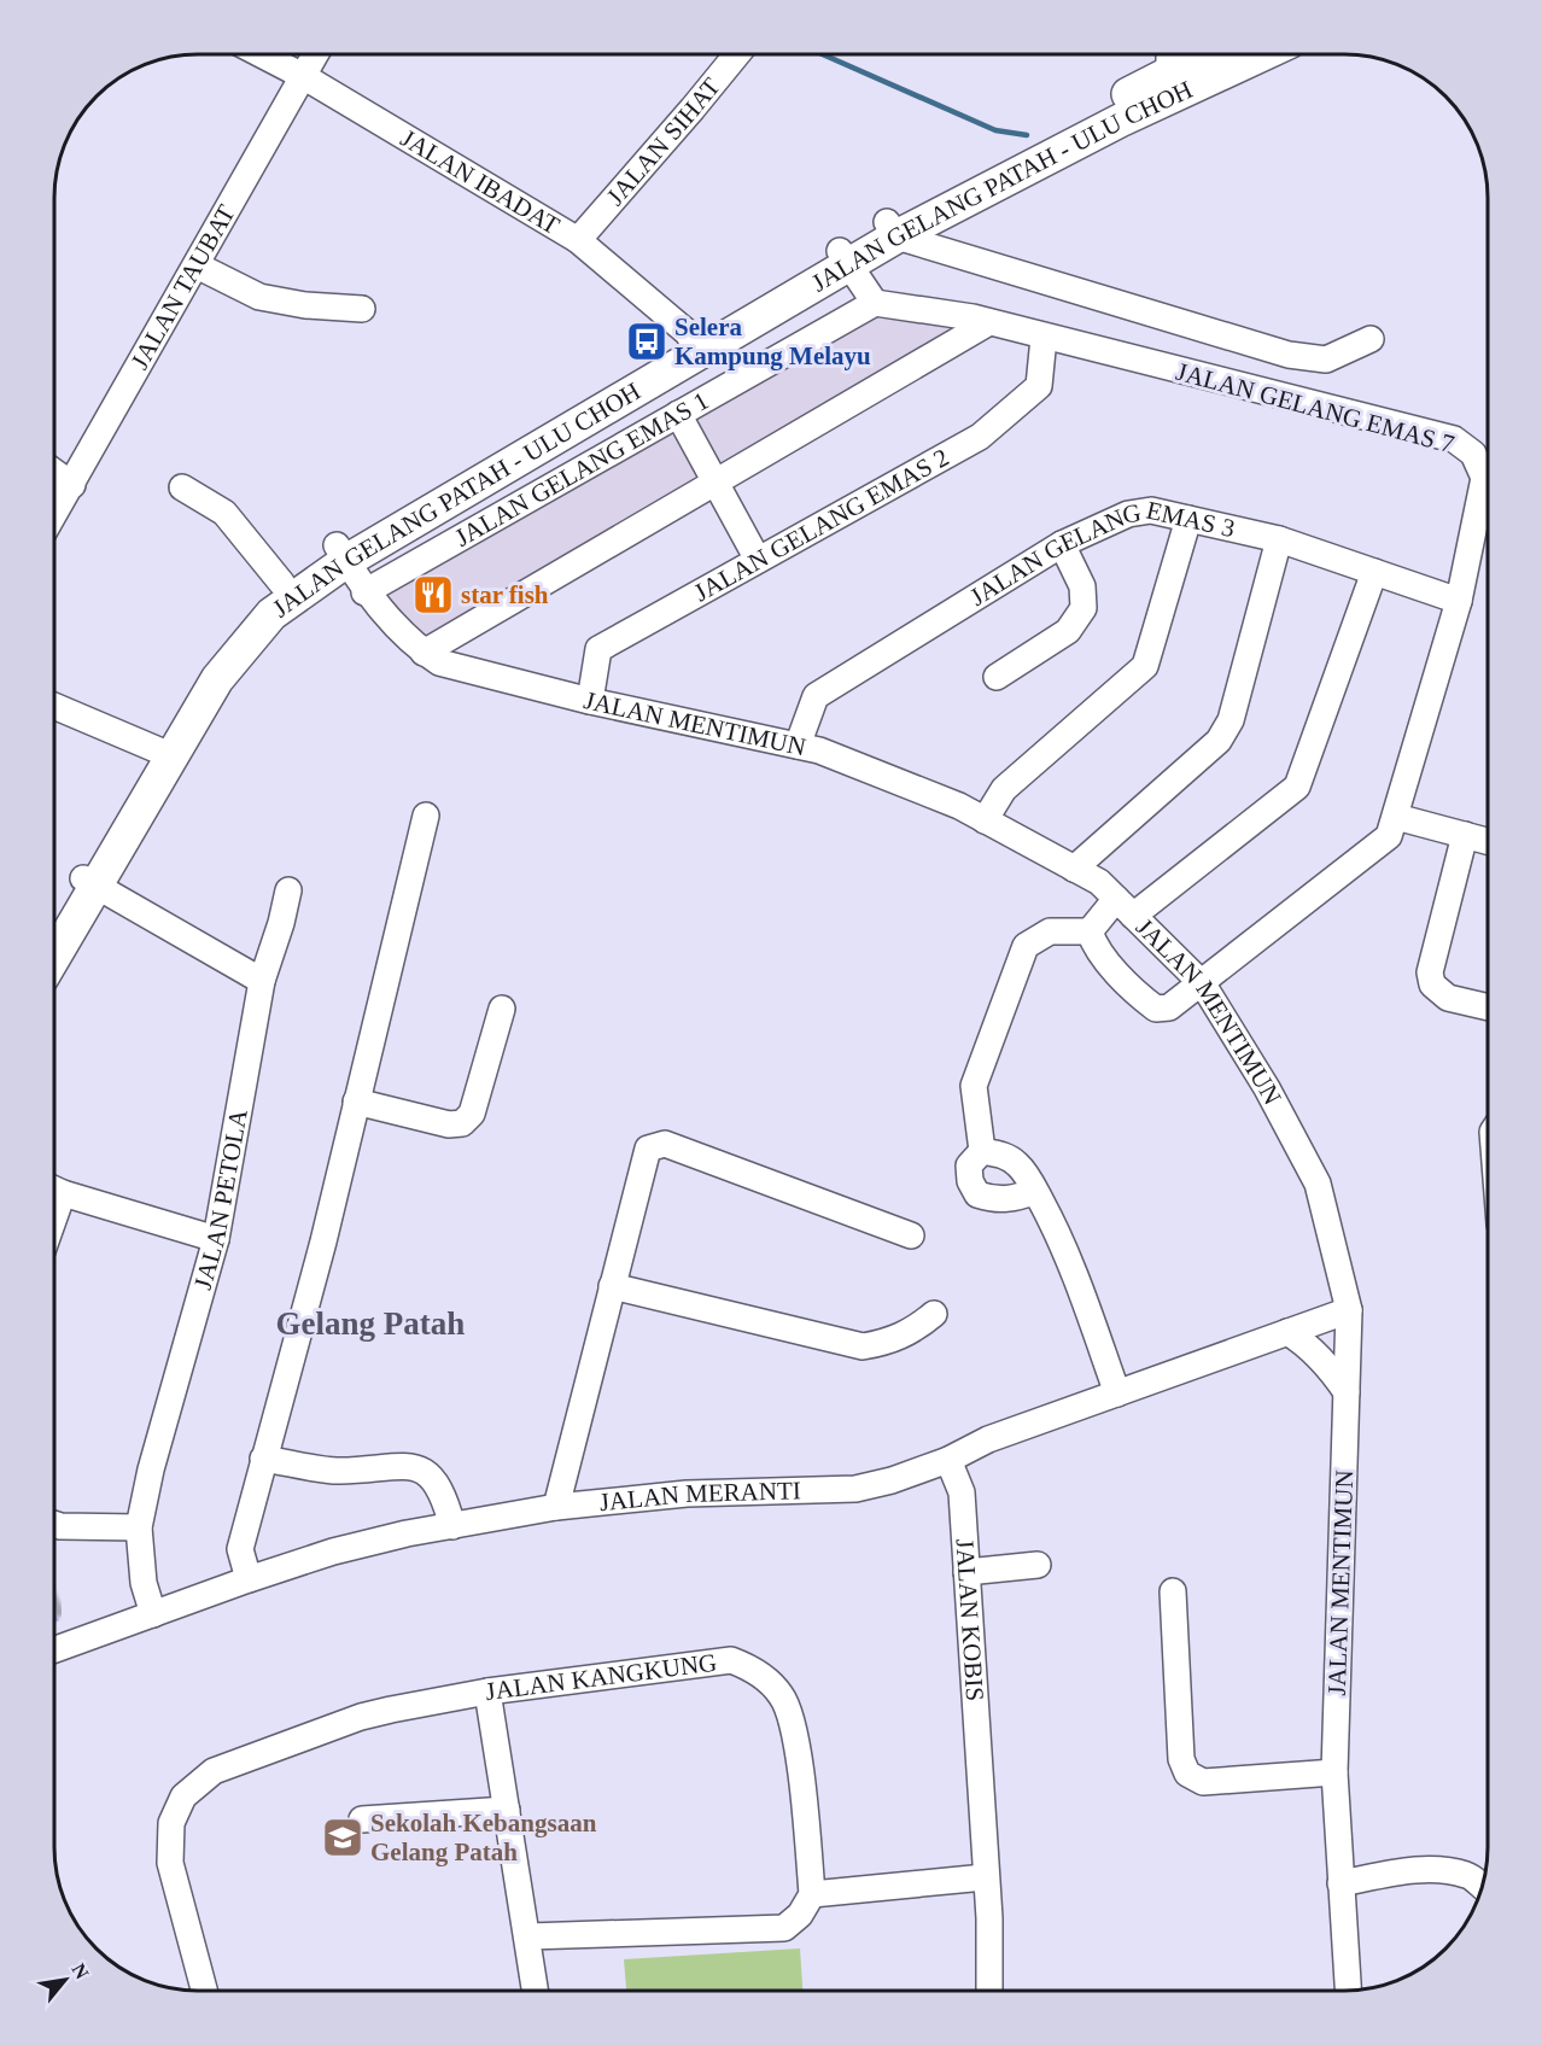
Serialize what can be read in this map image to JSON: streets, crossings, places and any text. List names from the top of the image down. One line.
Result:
{"streets":{"main road":["JALAN GELANG PATAH - ULU CHOH"],"street":["JALAN SIHAT","JALAN IBADAT","JALAN TAUBAT","JALAN GELANG EMAS 7","JALAN GELANG EMAS 1","JALAN GELANG EMAS 2","JALAN GELANG EMAS 3","JALAN MENTIMUN","JALAN PETOLA","JALAN MERANTI","JALAN KOBIS","JALAN KANGKUNG"]},"crossings":[["JALAN SIHAT","JALAN IBADAT"],["JALAN IBADAT","JALAN GELANG PATAH - ULU CHOH"],["JALAN IBADAT","JALAN TAUBAT"],["JALAN GELANG PATAH - ULU CHOH","JALAN MENTIMUN"],["JALAN GELANG EMAS 7","JALAN GELANG EMAS 1"],["JALAN GELANG EMAS 7","JALAN GELANG EMAS 2"],["JALAN GELANG EMAS 7","JALAN GELANG EMAS 3"],["JALAN GELANG EMAS 7","JALAN MENTIMUN"],["JALAN GELANG EMAS 1","JALAN MENTIMUN"],["JALAN GELANG EMAS 2","JALAN MENTIMUN"],["JALAN GELANG EMAS 3","JALAN MENTIMUN"],["JALAN MENTIMUN","JALAN MERANTI"],["JALAN PETOLA","JALAN MERANTI"],["JALAN MERANTI","JALAN KOBIS"]],"districts":["Gelang Patah"],"places":{"bus stop":["Selera Kampung Melayu"],"restaurant":["star fish"],"school or university":["Sekolah Kebangsaan Gelang Patah"]},"north":"top right"}
